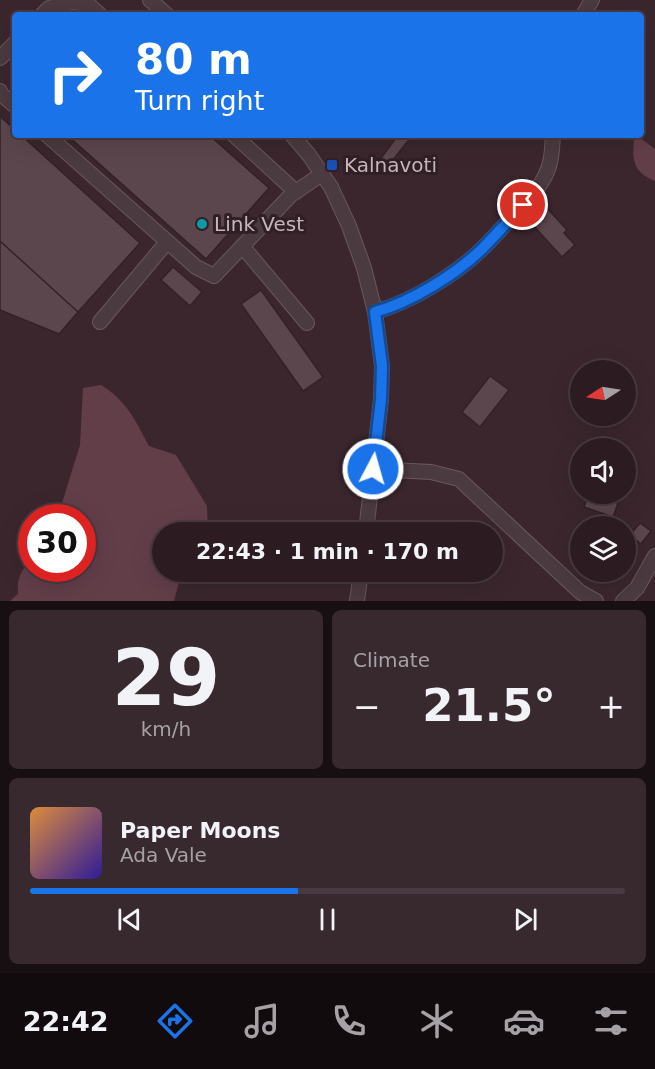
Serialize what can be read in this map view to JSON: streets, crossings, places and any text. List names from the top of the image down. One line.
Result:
{"places":{"transit":["Kalnavoti"],"other":["Link Vest"]},"north":"left","page":{"turn":["80 m","Turn right"],"limit":"30","trip":"22:43 · 1 min · 170 m","tile":[["29","km/h"],"Climate"],"heat":["−","21.5°","+"],"song":["Paper Moons","Ada Vale"],"tabs":"22:42"}}
